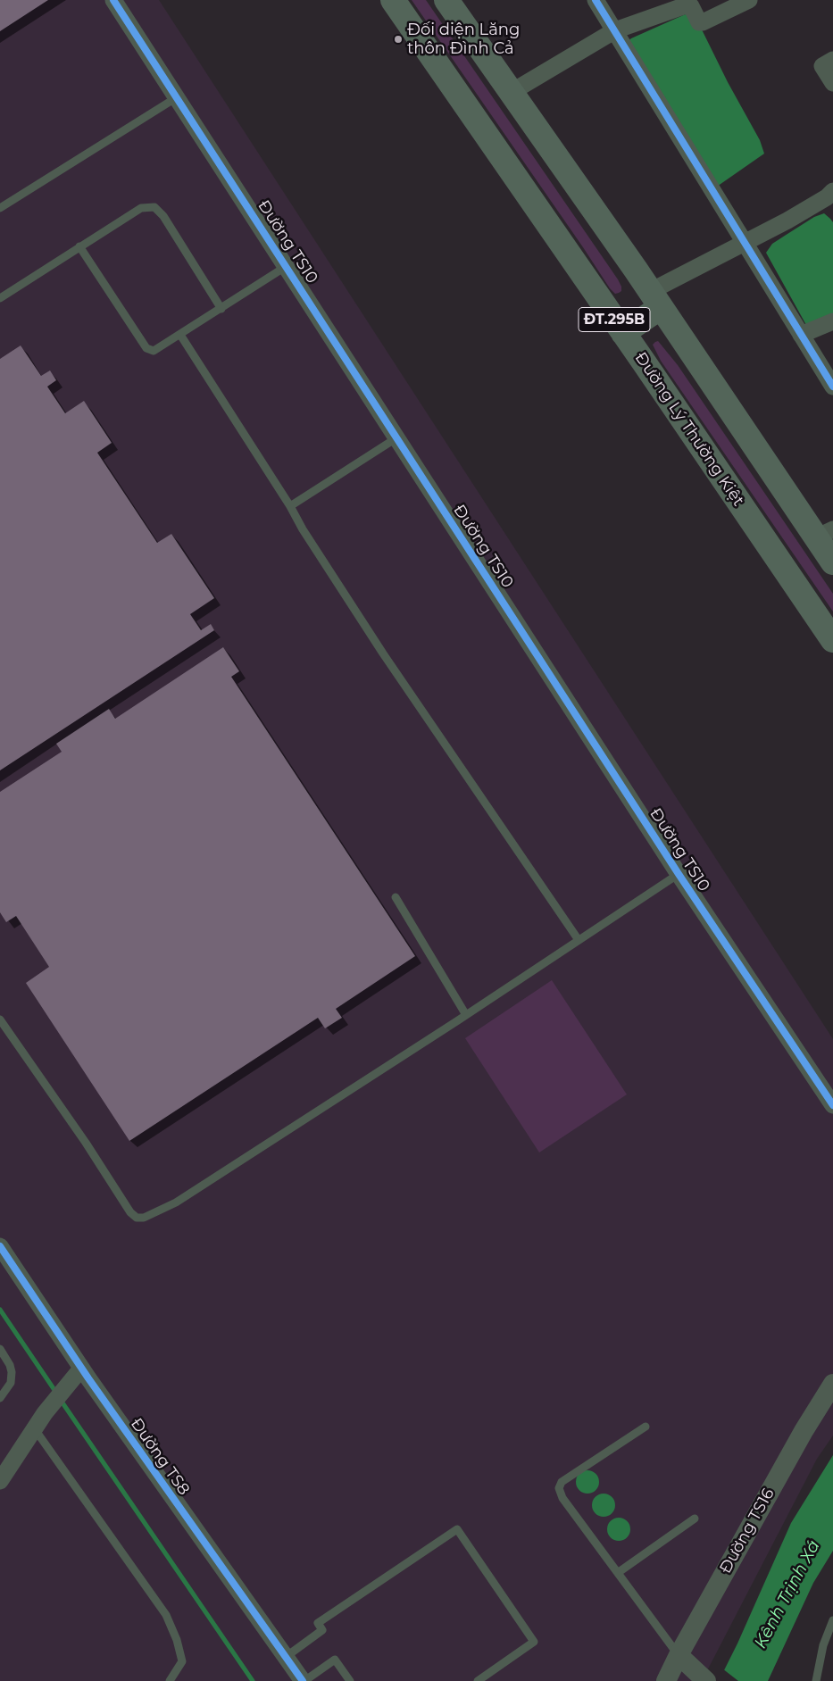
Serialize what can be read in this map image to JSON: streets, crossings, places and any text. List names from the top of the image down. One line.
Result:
{"streets":{"main road":["ĐT.295B","Đường Lý Thường Kiệt"],"street":["Đường TS10","Đường TS8","Đường TS16"]},"water":["Kênh Trịnh Xá"],"places":["Đối diện Lăng thôn Đình Cả"]}
